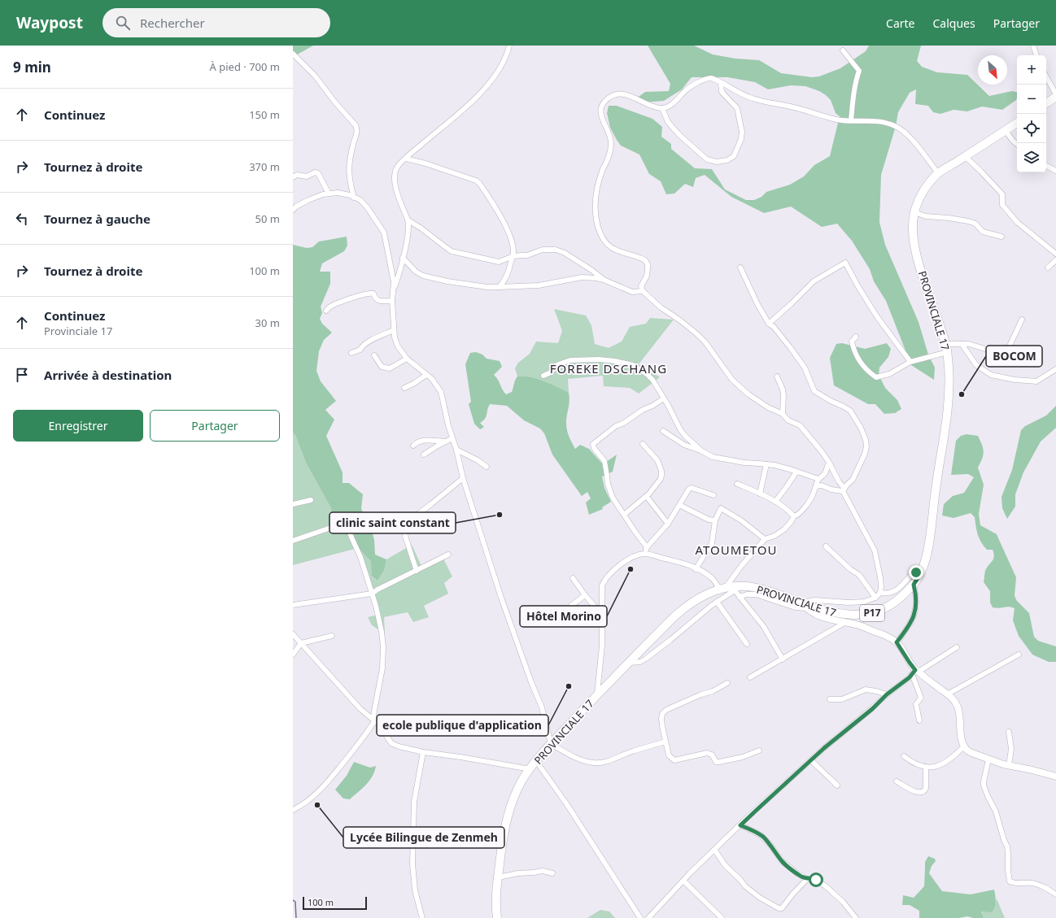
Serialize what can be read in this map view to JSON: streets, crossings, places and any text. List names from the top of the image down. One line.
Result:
{"streets":{"main road":["PROVINCIALE 17","P17"]},"districts":["FOREKE DSCHANG","ATOUMETOU"],"places":["BOCOM","clinic saint constant","Hôtel Morino","ecole publique d'application","Lycée Bilingue de Zenmeh"],"scale_bar":"100 m","north":"bottom right","page":{"header":"Waypost","search":"Rechercher","nav":["Carte","Calques","Partager"],"heading":["9 min","À pied · 700 m"],"map_buttons":["+","−"],"list":[["Continuez","150 m"],["Tournez à droite","370 m"],["Tournez à gauche","50 m"],["Tournez à droite","100 m"],["Continuez","Provinciale 17","30 m"],"Arrivée à destination"],"buttons":["Enregistrer","Partager"],"scale":"100 m"}}
